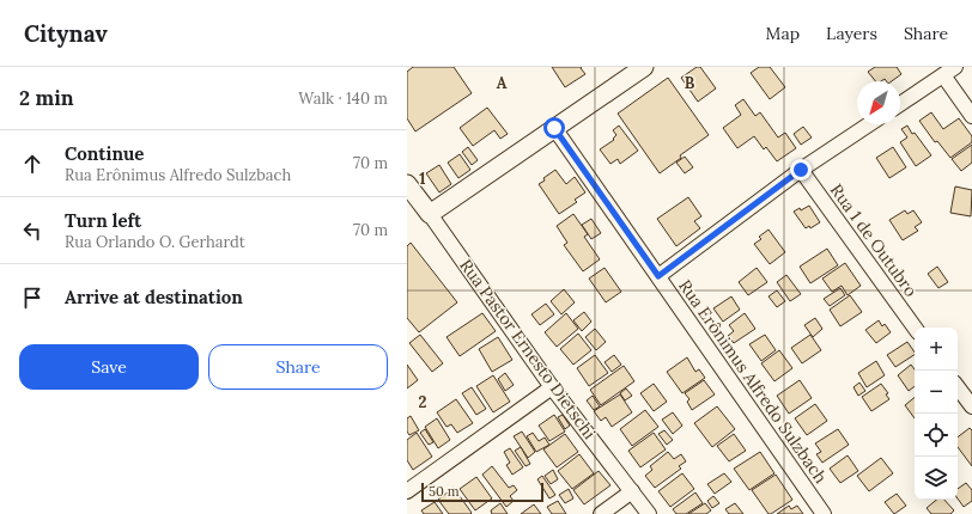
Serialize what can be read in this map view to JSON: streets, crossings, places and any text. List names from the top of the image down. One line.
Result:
{"streets":{"street":["Rua 1 de Outubro","Rua Pastor Ernesto Dietschi","Rua Erônimus Alfredo Sulzbach"]},"scale_bar":"50 m","north":"bottom left","page":{"header":"Citynav","nav":["Map","Layers","Share"],"heading":["2 min","Walk · 140 m"],"list":[["Continue","Rua Erônimus Alfredo Sulzbach","70 m"],["Turn left","Rua Orlando O. Gerhardt","70 m"],"Arrive at destination"],"map_buttons":["+","−"],"buttons":["Save","Share"],"scale":"50 m"},"grid":{"columns":["A","B"],"rows":["1","2"]}}
